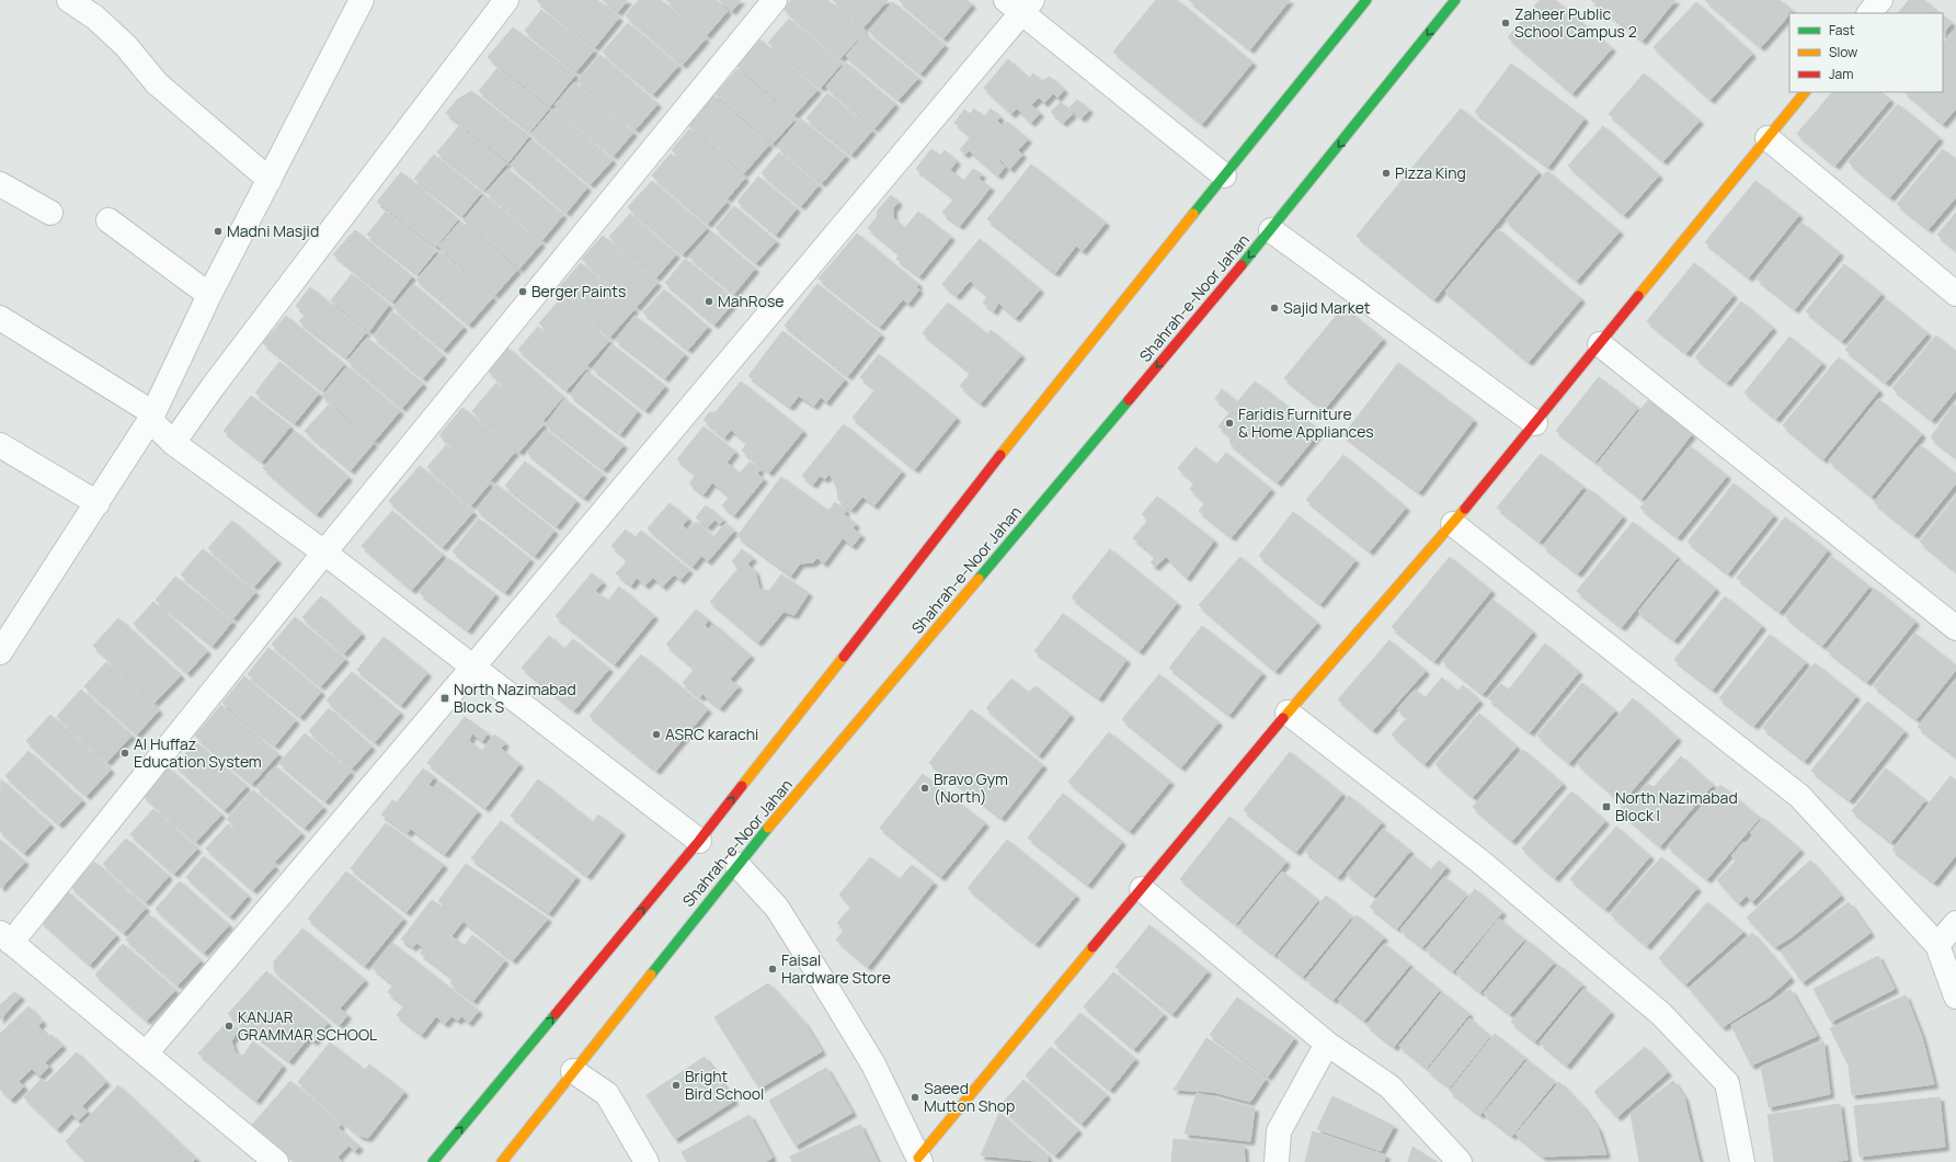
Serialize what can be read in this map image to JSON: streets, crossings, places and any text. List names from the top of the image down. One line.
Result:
{"streets":{"main road":["Shahrah-e-Noor Jahan"]},"places":{"other":["Zaheer Public School Campus 2","Pizza King","Madni Masjid","Berger Paints","MahRose","Sajid Market","Faridis Furniture & Home Appliances","ASRC karachi","Al Huffaz Education System","Bravo Gym (North)","Faisal Hardware Store","KANJAR GRAMMAR SCHOOL","Bright Bird School","Saeed Mutton Shop"],"transit":["North Nazimabad Block S","North Nazimabad Block I"]},"legend":["Fast","Slow","Jam"]}
